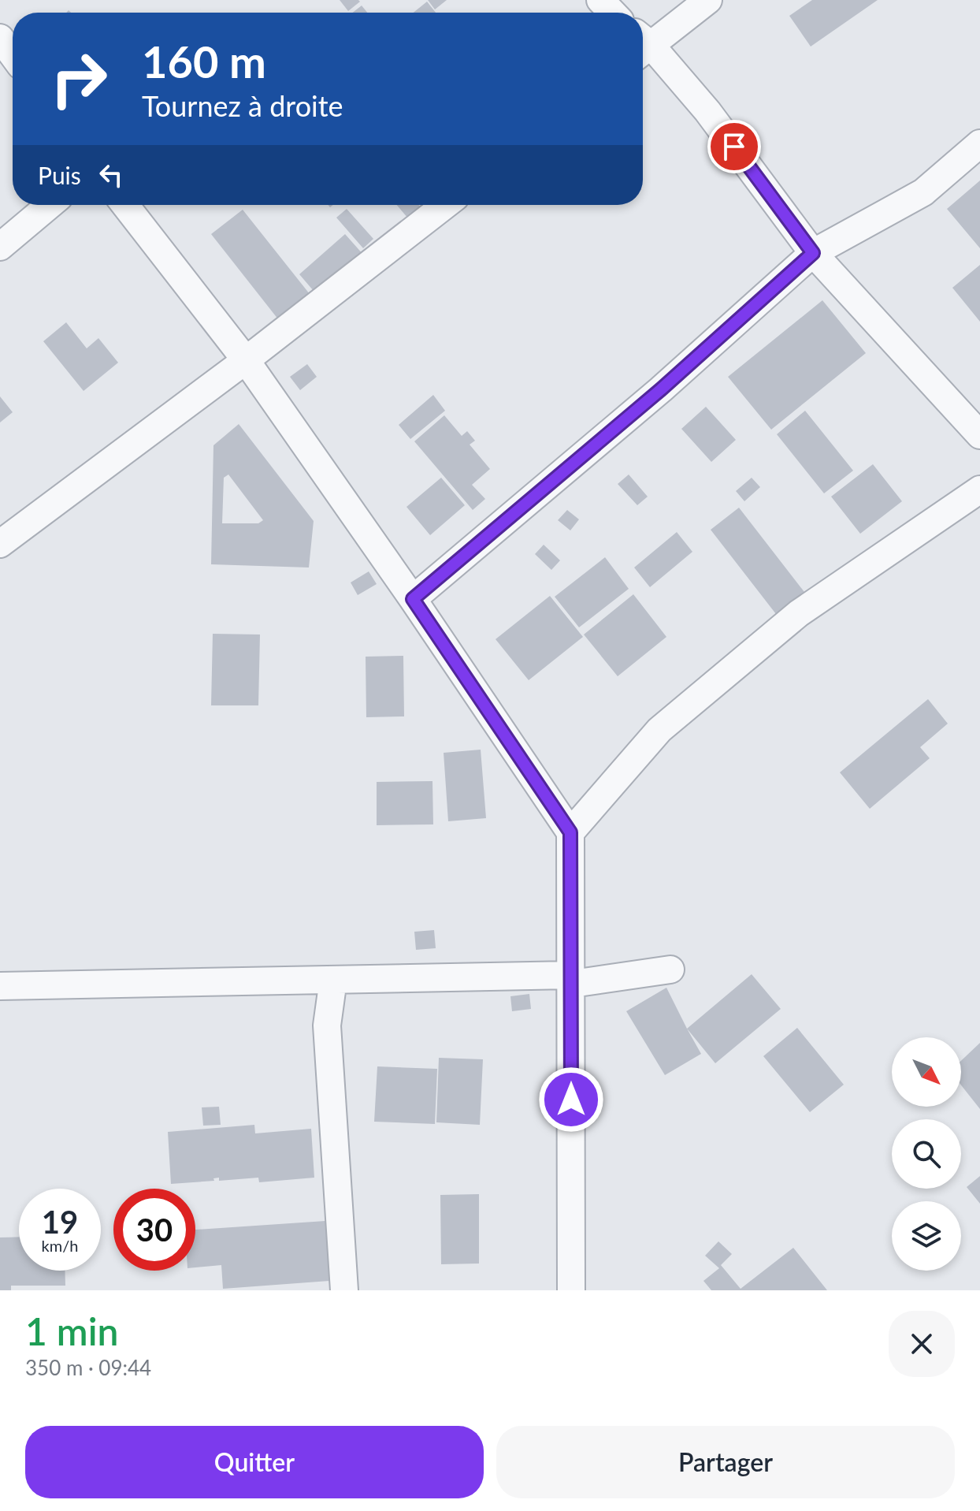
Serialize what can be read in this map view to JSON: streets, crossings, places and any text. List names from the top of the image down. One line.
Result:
{"north":"bottom right","page":{"turn":["160 m","Tournez à droite"],"then":"Puis","speed":"19 km/h","limit":"30","heading":["1 min","350 m · 09:44"],"buttons":["Quitter","Partager"]}}
